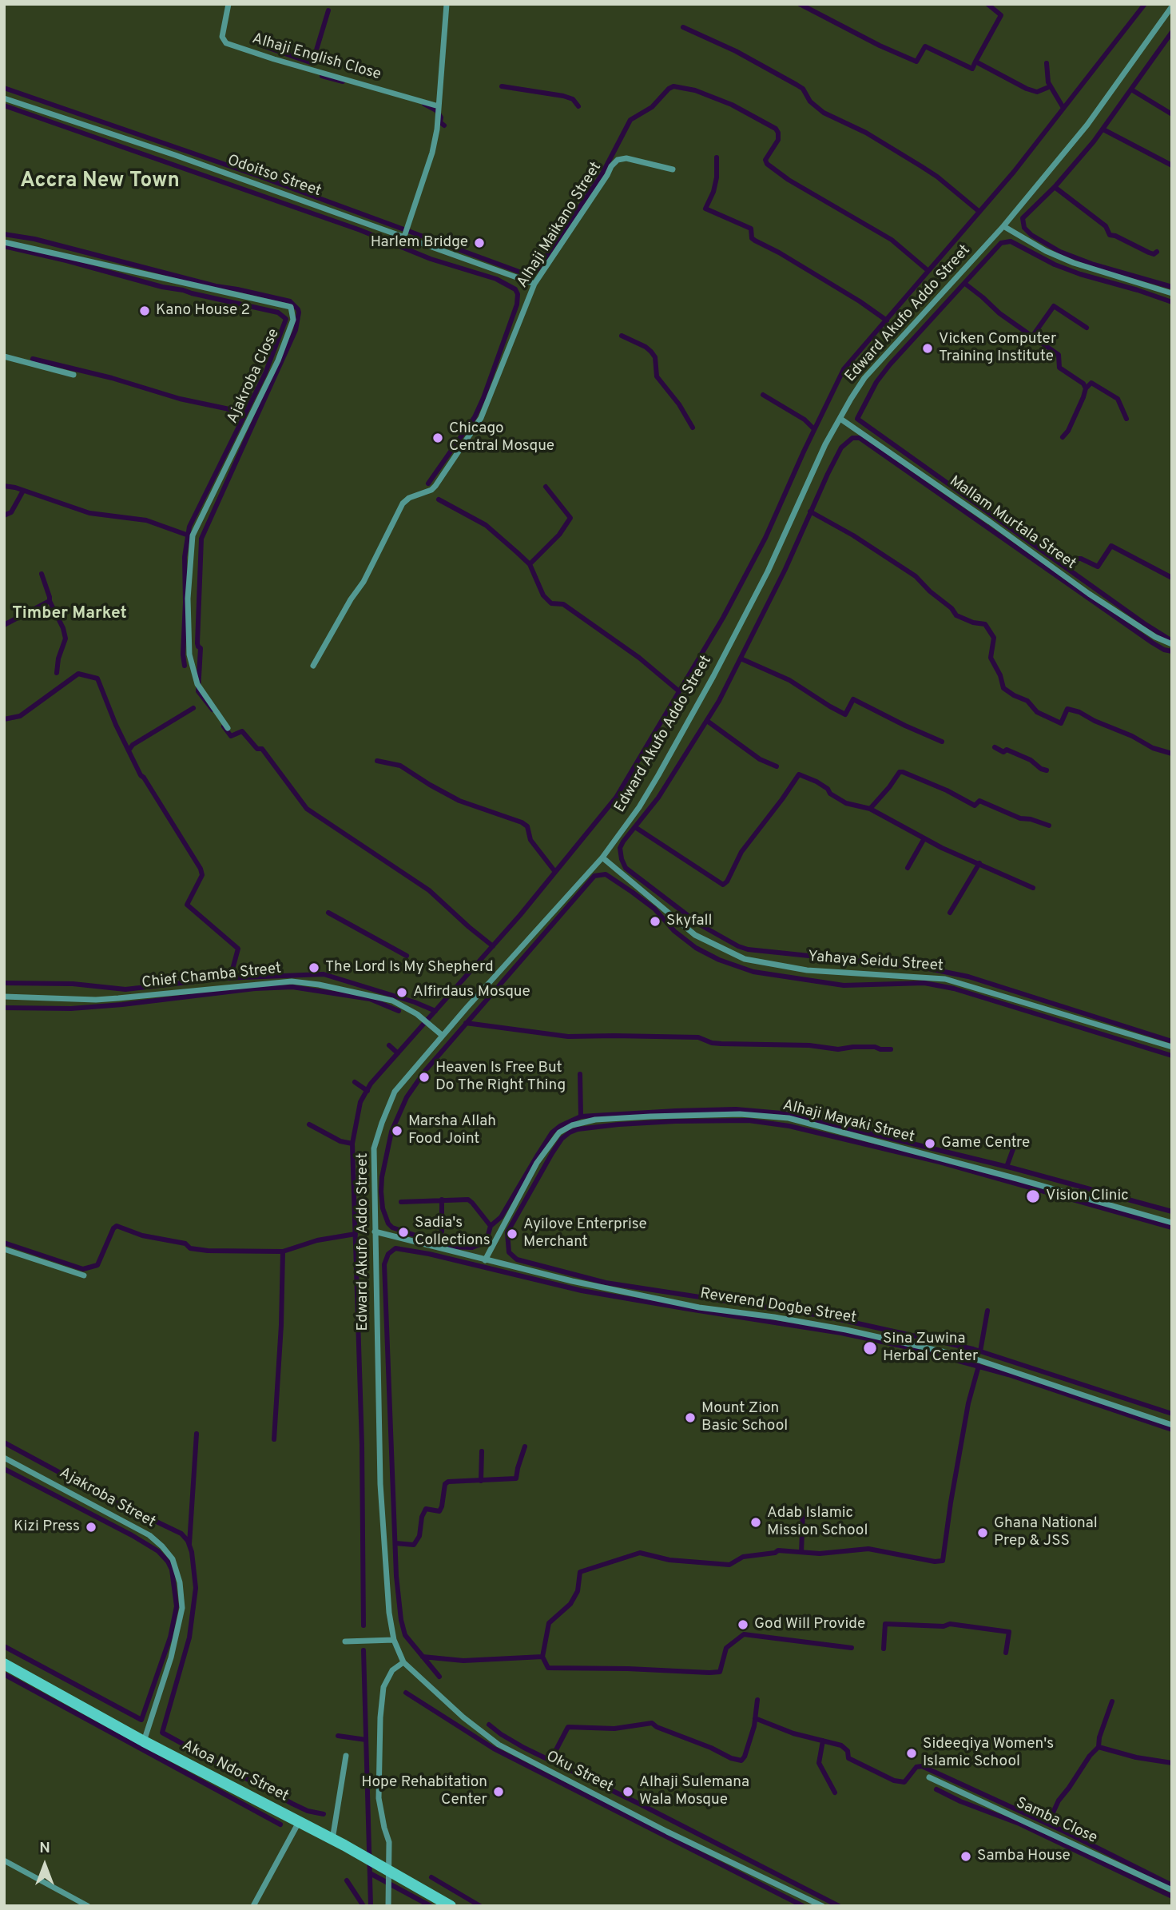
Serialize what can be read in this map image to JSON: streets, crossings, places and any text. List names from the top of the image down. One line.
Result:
{"streets":{"street":["Alhaji English Close","Odoitso Street","Alhaji Maikano Street","Edward Akufo Addo Street","Ajakroba Close","Mallam Murtala Street","Yahaya Seidu Street","Chief Chamba Street","Alhaji Mayaki Street","Reverend Dogbe Street","Ajakroba Street","Akoa Ndor Street","Oku Street","Samba Close"]},"crossings":[["Odoitso Street","Alhaji Maikano Street"],["Edward Akufo Addo Street","Mallam Murtala Street"],["Edward Akufo Addo Street","Yahaya Seidu Street"],["Edward Akufo Addo Street","Chief Chamba Street"],["Edward Akufo Addo Street","Reverend Dogbe Street"],["Edward Akufo Addo Street","Oku Street"],["Alhaji Mayaki Street","Reverend Dogbe Street"],["Ajakroba Street","Akoa Ndor Street"]],"districts":["Accra New Town","Timber Market"],"places":["Harlem Bridge","Kano House 2","Vicken Computer Training Institute","Chicago Central Mosque","Skyfall","The Lord Is My Shepherd","Alfirdaus Mosque","Heaven Is Free But Do The Right Thing","Marsha Allah Food Joint","Game Centre","Vision Clinic","Sadia's Collections","Ayilove Enterprise Merchant","Sina Zuwina Herbal Center","Mount Zion Basic School","Adab Islamic Mission School","Kizi Press","Ghana National Prep & JSS","God Will Provide","Sideeqiya Women's Islamic School","Hope Rehabitation Center","Alhaji Sulemana Wala Mosque","Samba House"],"north":"top"}
